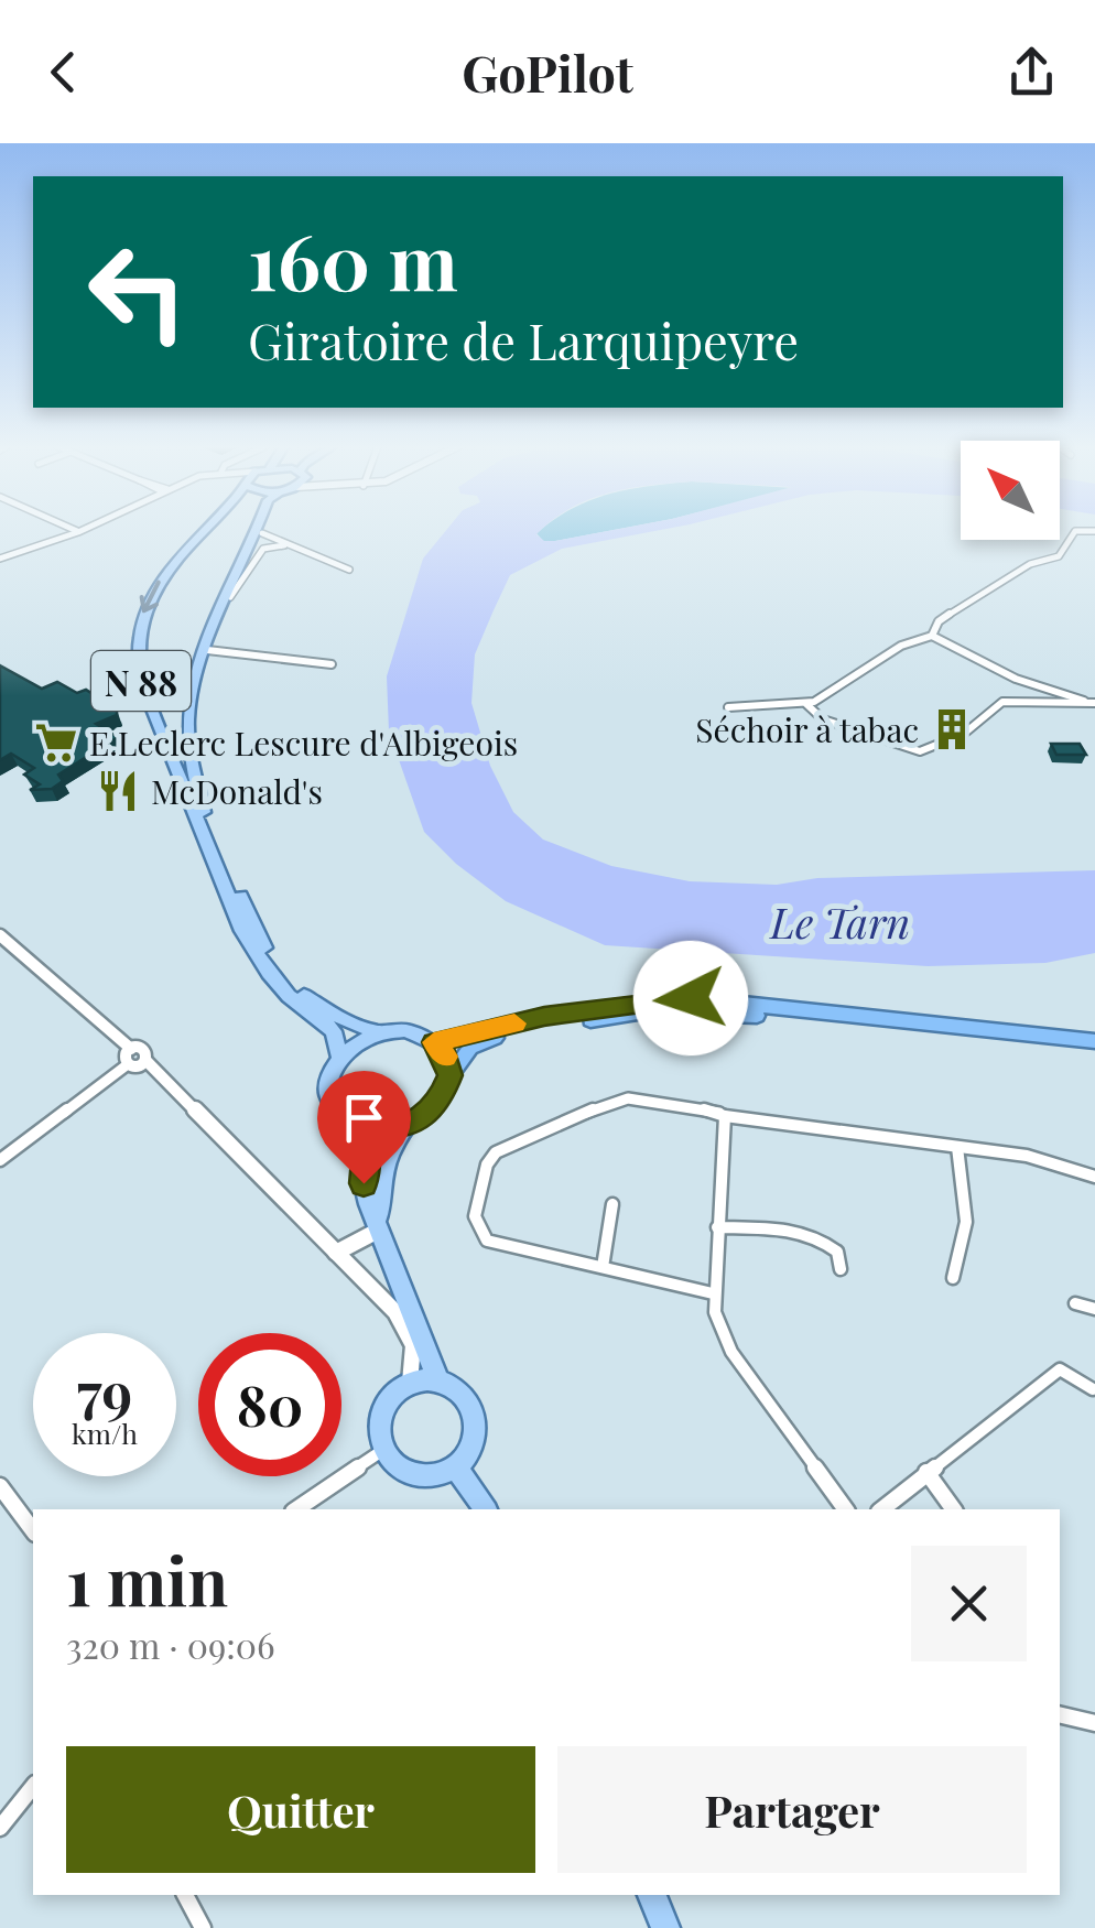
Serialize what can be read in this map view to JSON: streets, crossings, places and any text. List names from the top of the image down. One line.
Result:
{"streets":{"main road":["N 88"]},"water":["Le Tarn"],"places":{"building":["Séchoir à tabac"],"supermarket":["E.Leclerc Lescure d'Albigeois"],"restaurant":["McDonald's"]},"north":"top left","page":{"header":"GoPilot","turn":["160 m","Giratoire de Larquipeyre"],"speed":"79 km/h","limit":"80","heading":["1 min","320 m · 09:06"],"buttons":["Quitter","Partager"]}}
